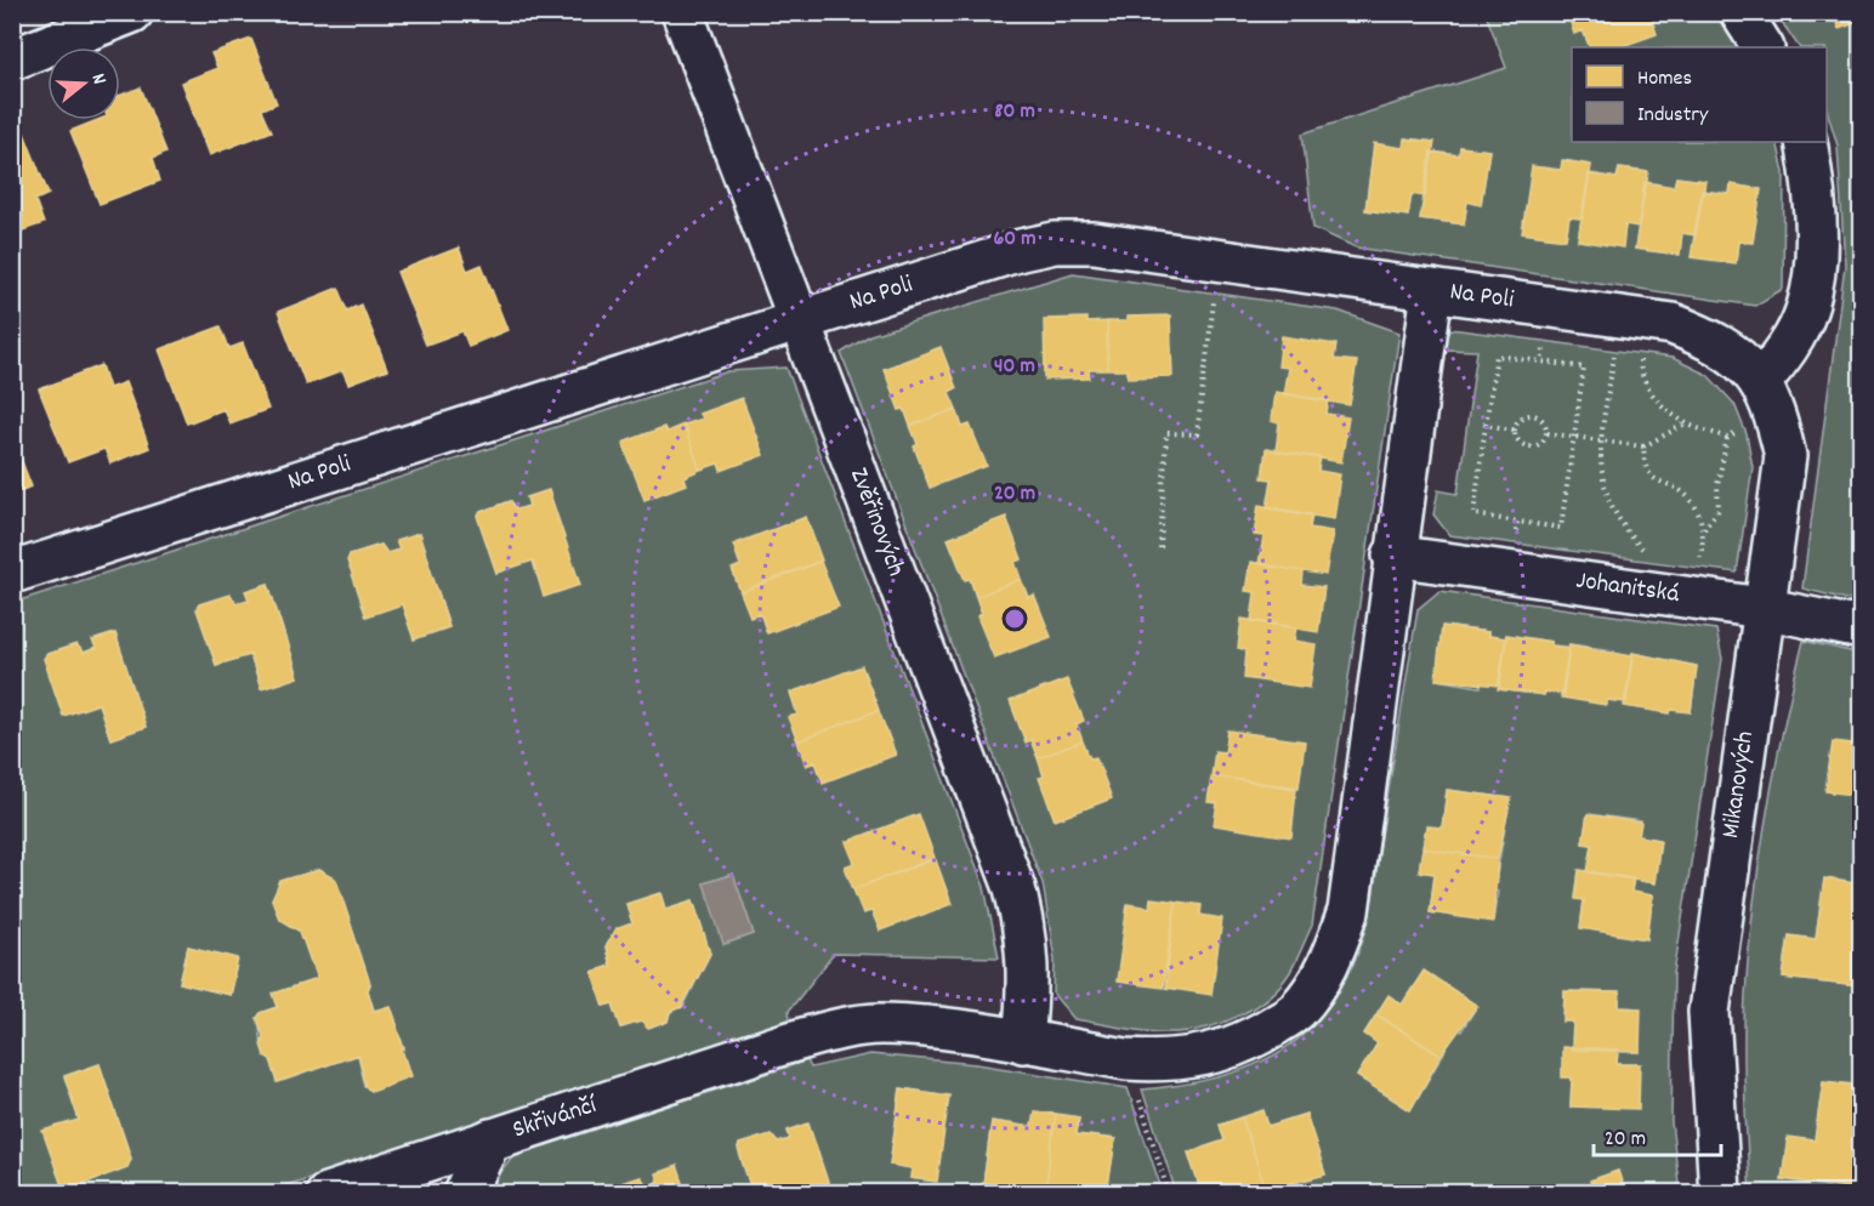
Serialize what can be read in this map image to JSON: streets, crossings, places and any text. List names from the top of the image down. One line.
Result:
{"streets":{"street":["Na Poli","Zvěřinových","Johanitská","Mikanových","Skřivánčí"]},"crossings":[["Na Poli","Zvěřinových"],["Na Poli","Mikanových"],["Na Poli","Skřivánčí"],["Zvěřinových","Skřivánčí"],["Johanitská","Mikanových"],["Johanitská","Skřivánčí"]],"legend":["Homes","Industry"],"scale_bar":"20 m","north":"right","rings":["80 m","60 m","40 m","20 m"]}
